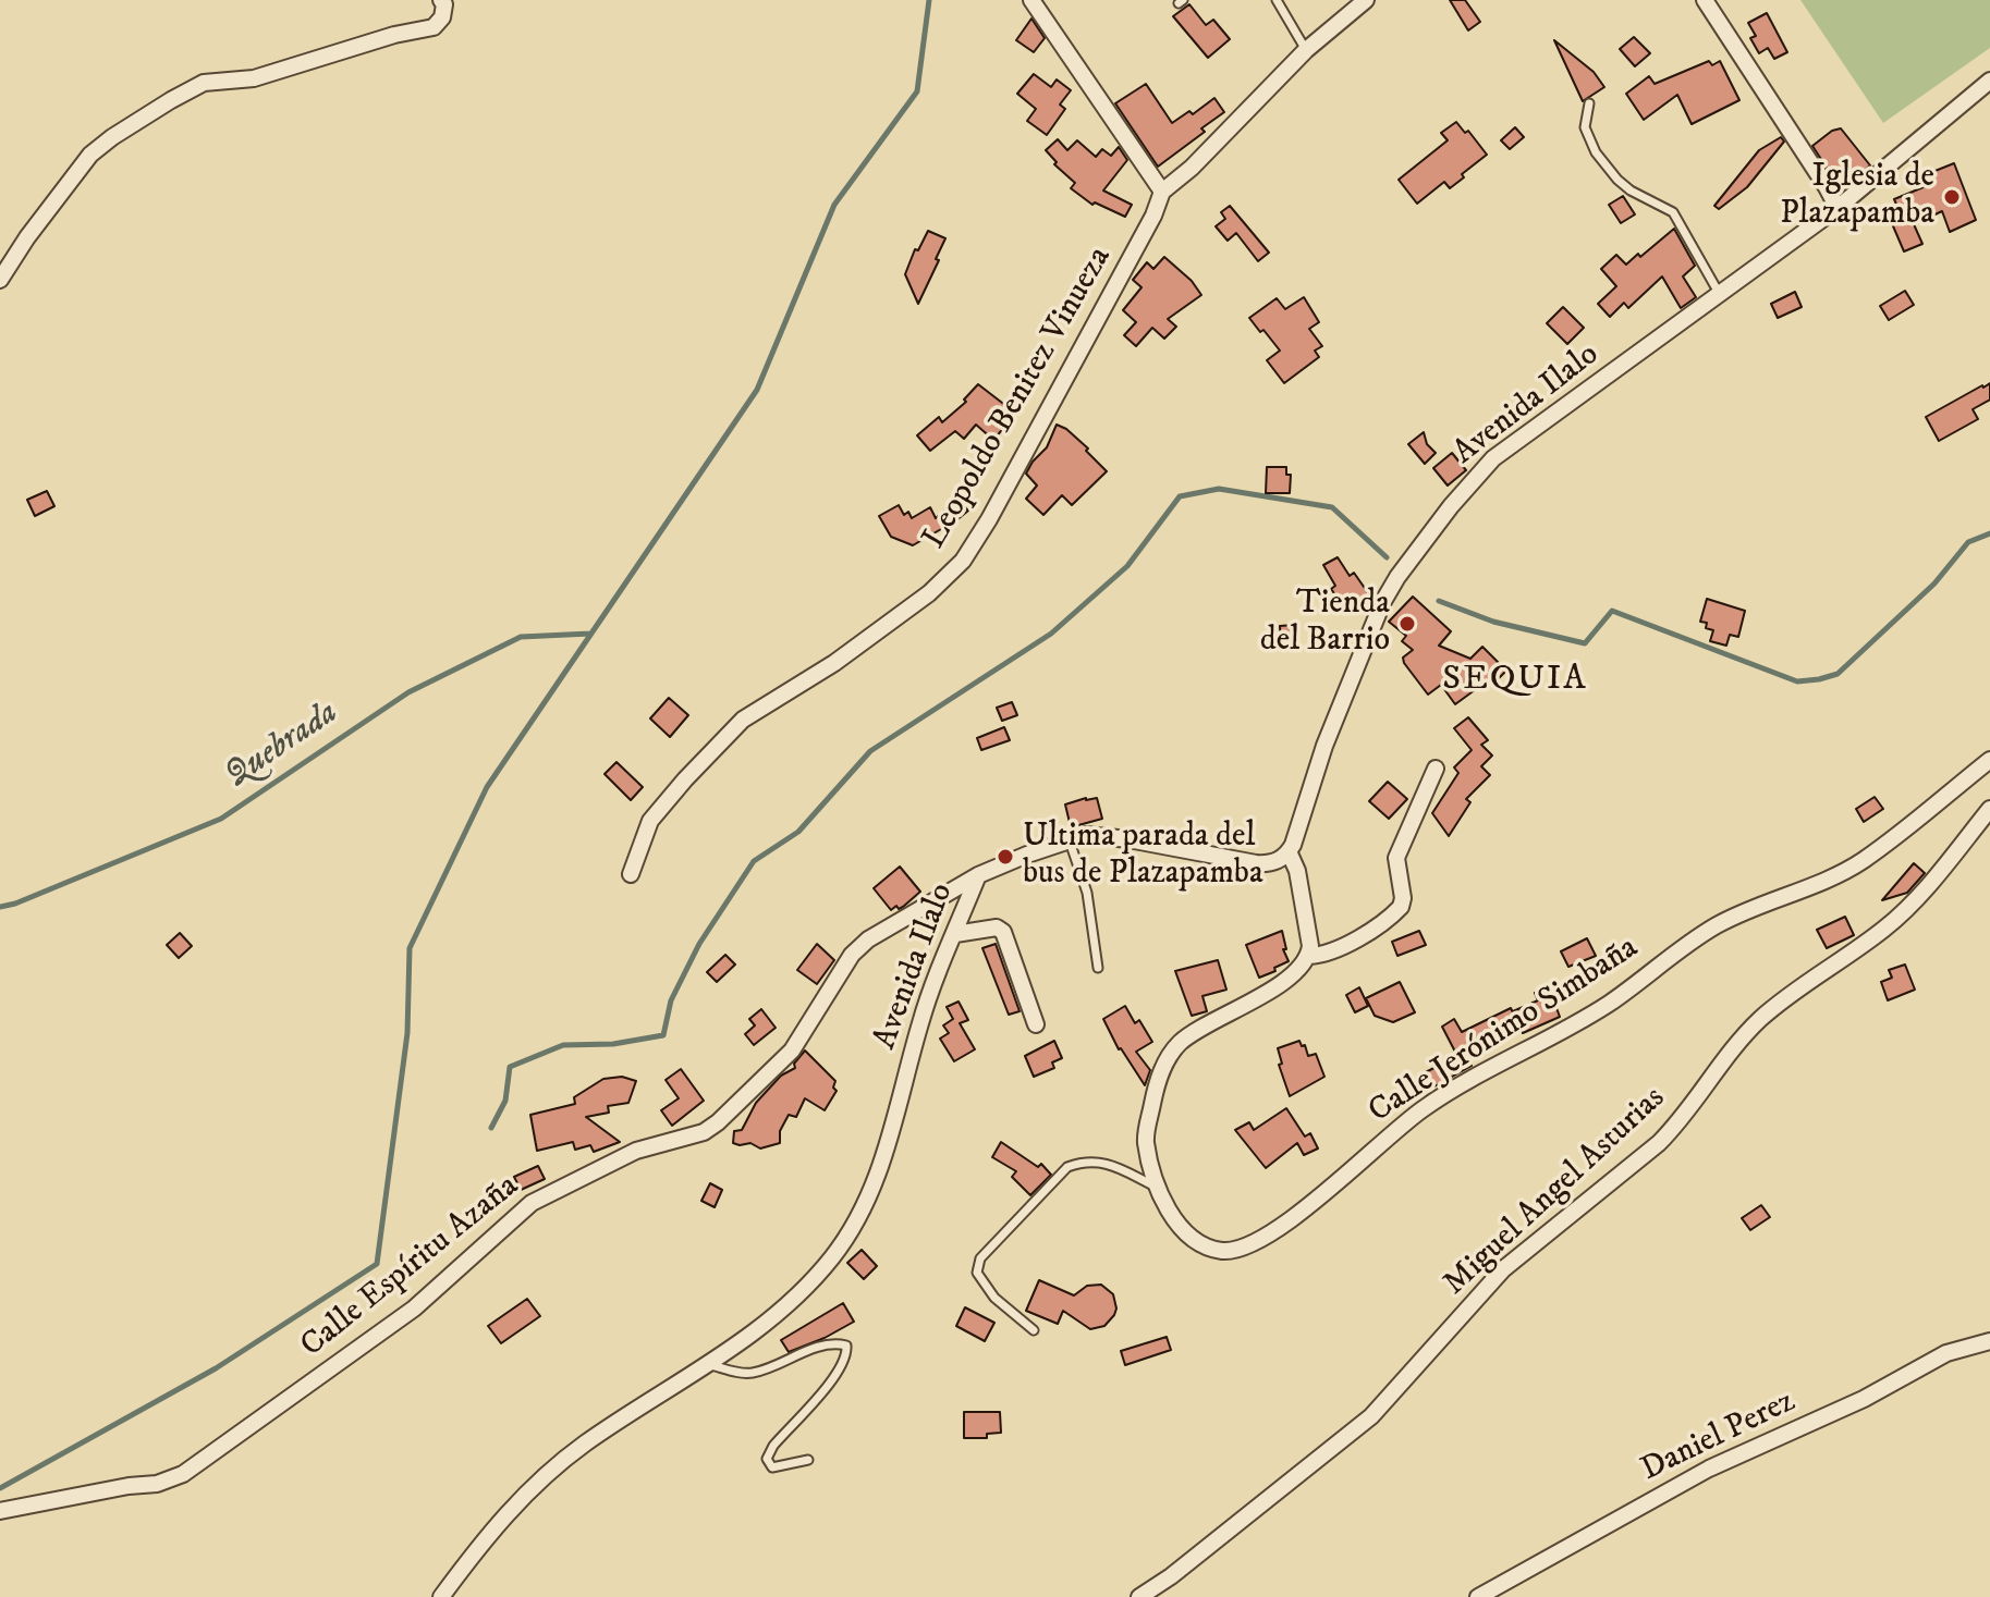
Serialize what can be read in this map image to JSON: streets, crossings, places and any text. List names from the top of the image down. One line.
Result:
{"streets":{"street":["Leopoldo Benitez Vinueza","Avenida Ilalo","Calle Jerónimo Simbaña","Miguel Angel Asturias","Calle Espíritu Azaña","Daniel Perez"]},"crossings":[["Avenida Ilalo","Calle Espíritu Azaña"]],"districts":["SEQUIA"],"water":["Quebrada"],"places":["Iglesia de Plazapamba","Tienda del Barrio","Ultima parada del bus de Plazapamba"]}
